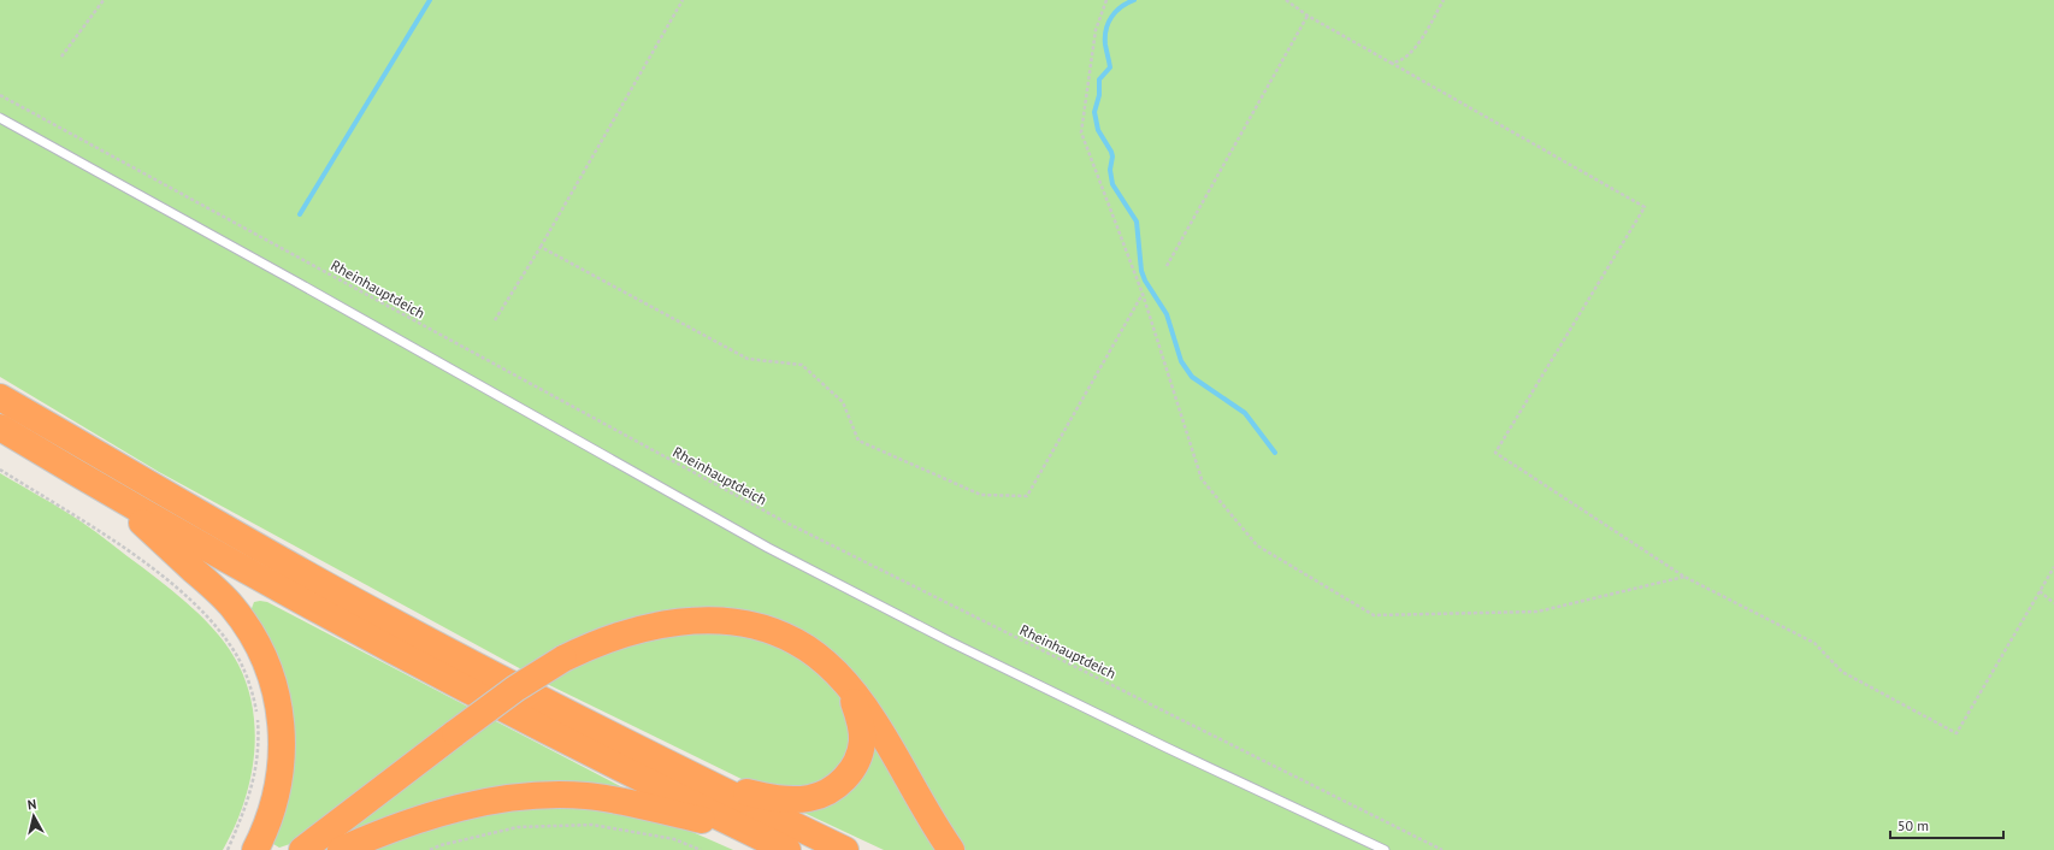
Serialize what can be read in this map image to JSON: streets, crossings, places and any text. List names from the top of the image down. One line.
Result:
{"streets":{"path":["Rheinhauptdeich"]},"scale_bar":"50 m","north":"top"}
